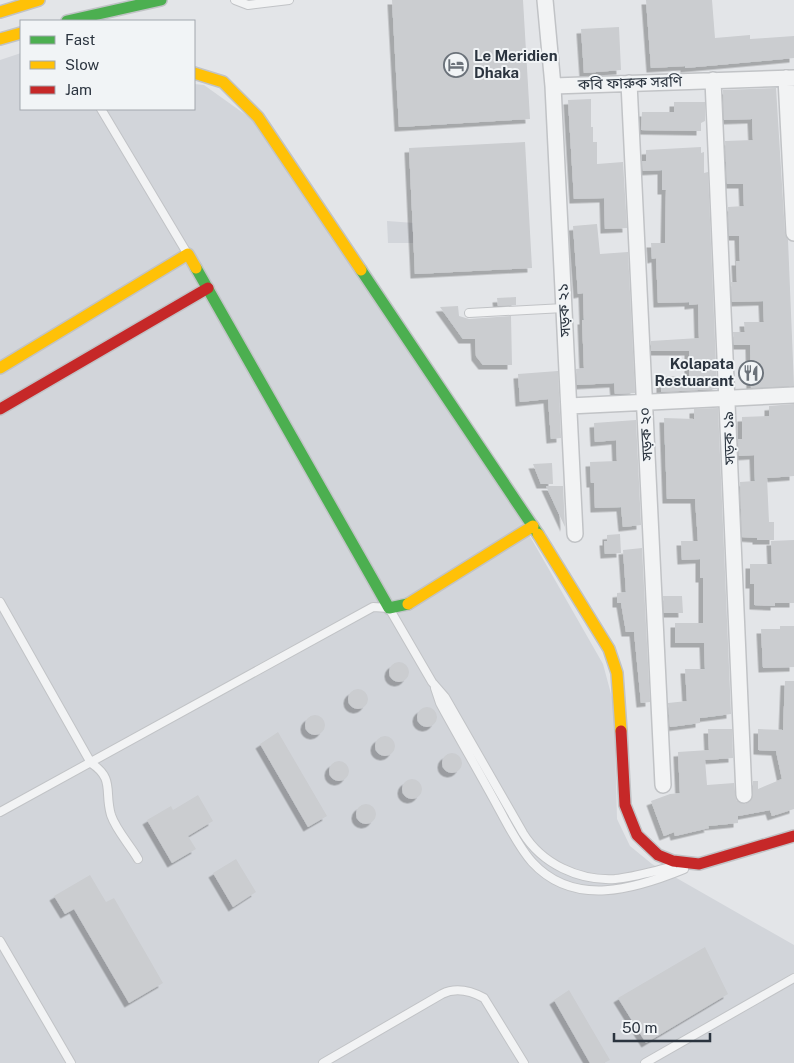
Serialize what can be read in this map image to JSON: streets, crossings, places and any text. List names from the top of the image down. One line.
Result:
{"streets":{"street":["কবি ফারুক সরণি","সড়ক ২১","সড়ক ২০","সড়ক ১৯"]},"crossings":[["কবি ফারুক সরণি","সড়ক ২১"],["কবি ফারুক সরণি","সড়ক ২০"],["কবি ফারুক সরণি","সড়ক ১৯"]],"places":{"hotel":["Le Meridien Dhaka"],"restaurant":["Kolapata Restuarant"]},"legend":["Fast","Slow","Jam"],"scale_bar":"50 m"}
